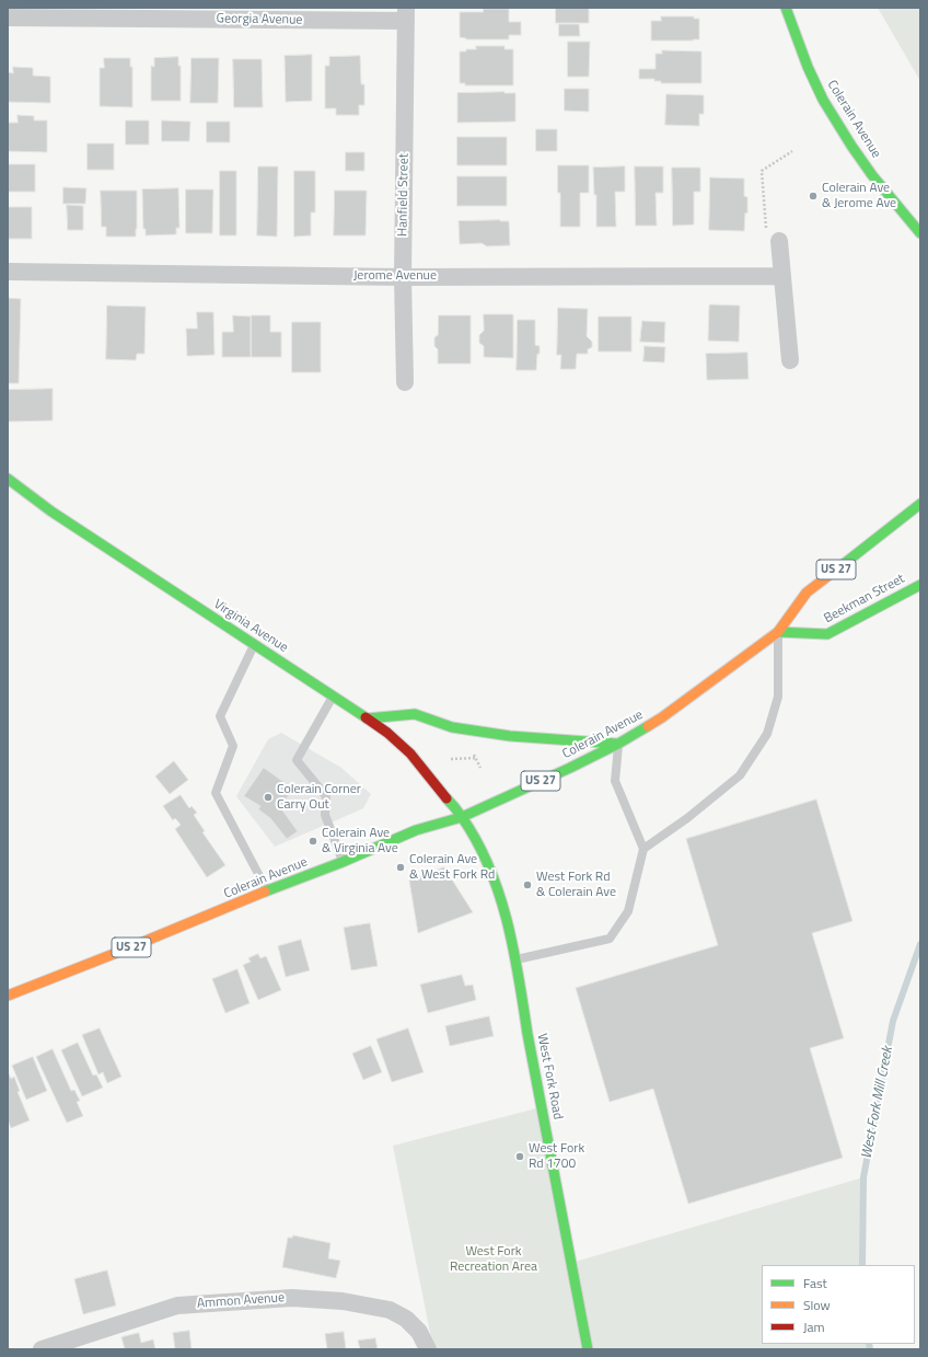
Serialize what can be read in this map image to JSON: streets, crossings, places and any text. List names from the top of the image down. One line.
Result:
{"streets":{"main road":["Colerain Avenue","US 27","Beekman Street","Virginia Avenue","West Fork Road"],"street":["Georgia Avenue","Hanfield Street","Jerome Avenue","Ammon Avenue"]},"crossings":[["Georgia Avenue","Hanfield Street"],["Colerain Avenue","US 27"],["Colerain Avenue","Beekman Street"],["Colerain Avenue","Virginia Avenue"],["Colerain Avenue","West Fork Road"],["Hanfield Street","Jerome Avenue"],["US 27","Beekman Street"],["Virginia Avenue","West Fork Road"]],"water":["West Fork Mill Creek"],"parks":["West Fork Recreation Area"],"places":["Colerain Ave & Jerome Ave","Colerain Corner Carry Out","Colerain Ave & Virginia Ave","Colerain Ave & West Fork Rd","West Fork Rd & Colerain Ave","West Fork Rd 1700"],"legend":["Fast","Slow","Jam"]}
